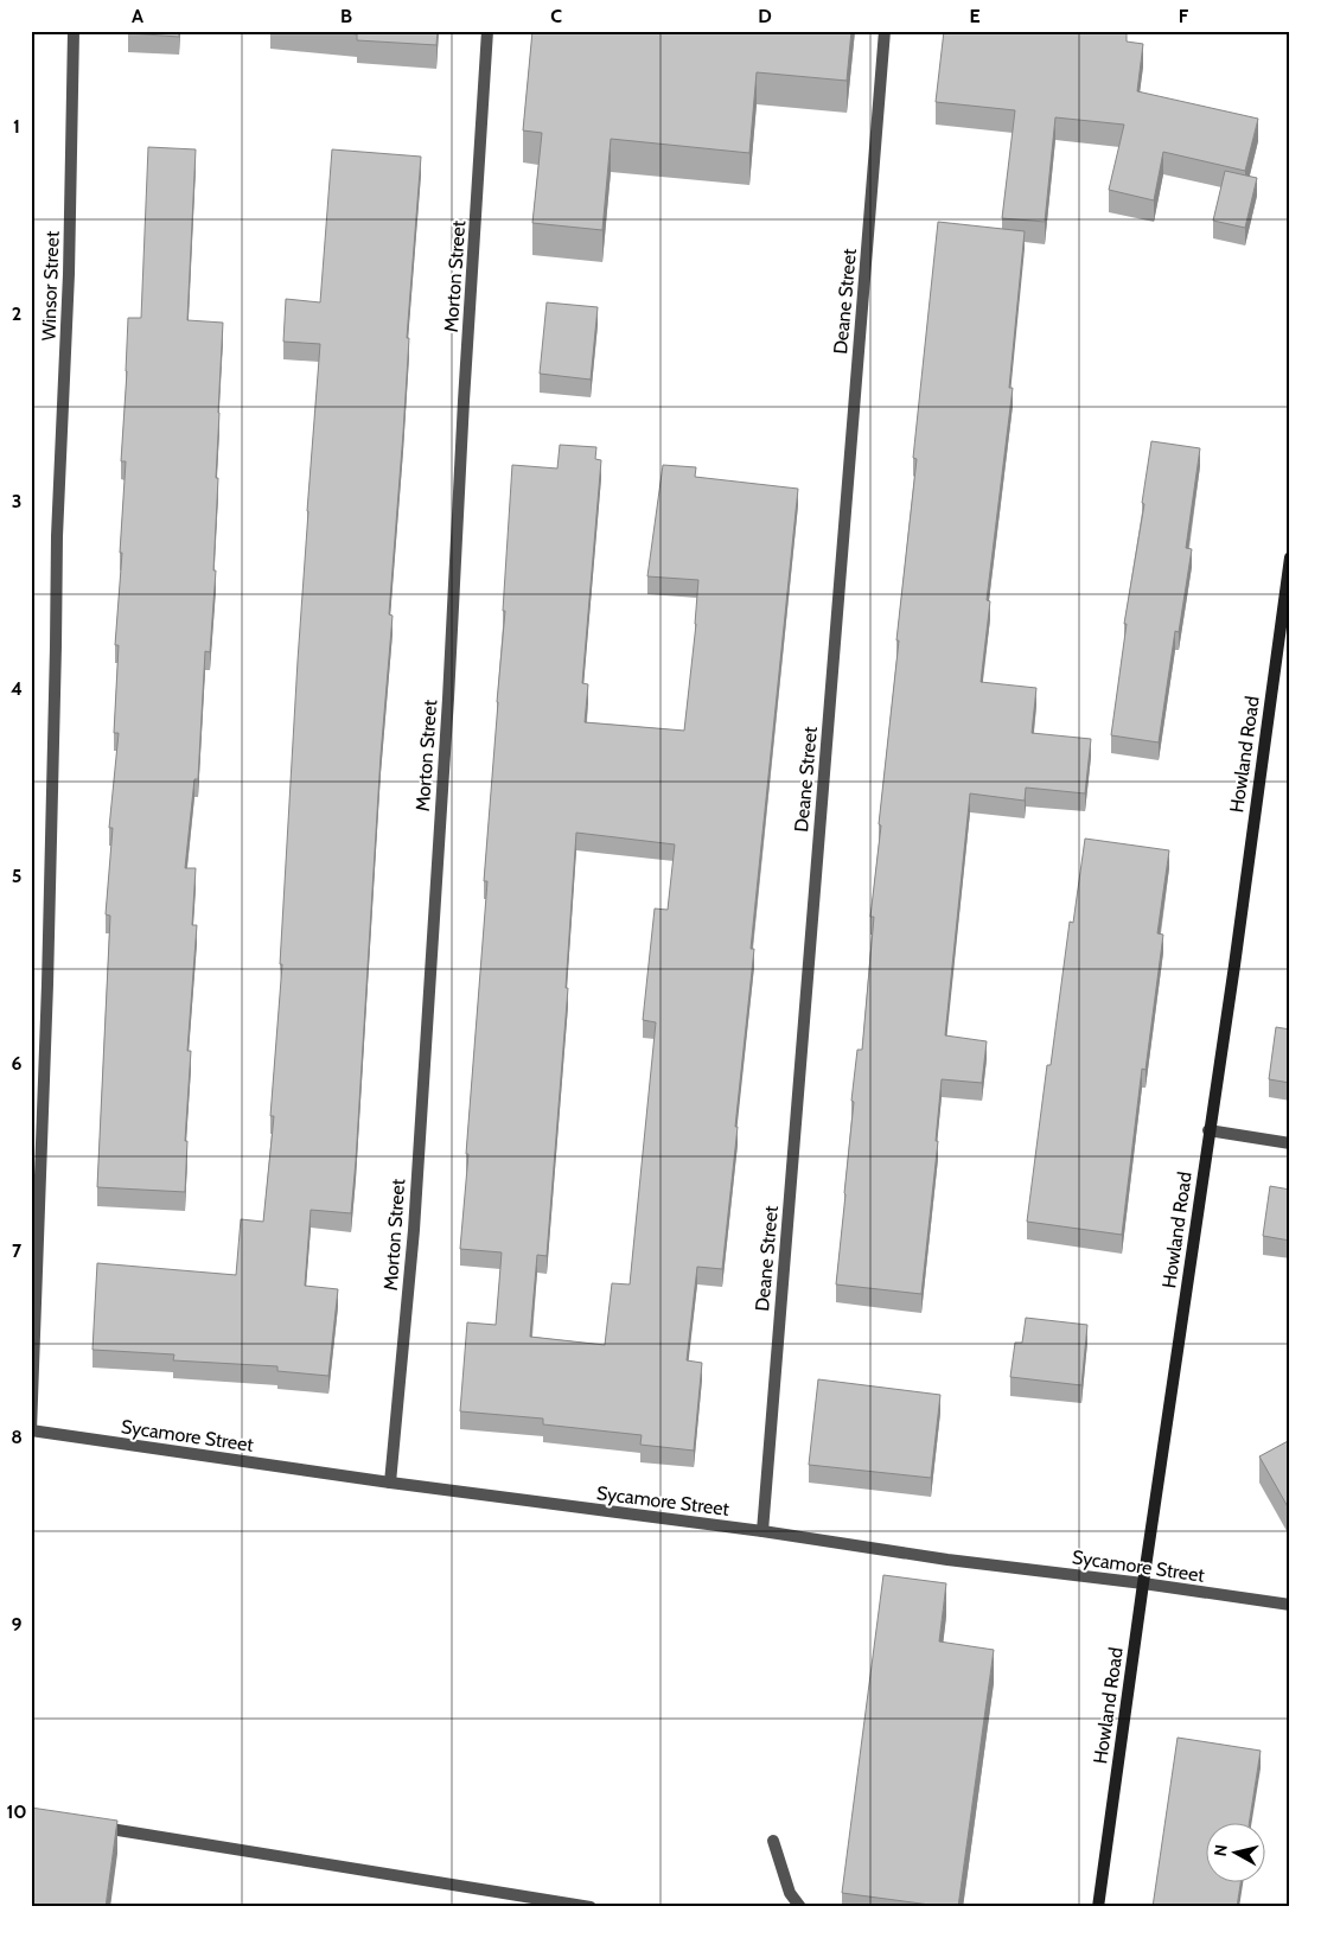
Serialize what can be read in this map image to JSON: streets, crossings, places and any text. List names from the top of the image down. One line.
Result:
{"streets":{"main road":["Howland Road"],"street":["Morton Street","Winsor Street","Deane Street","Sycamore Street"]},"crossings":[["Morton Street","Sycamore Street"],["Winsor Street","Sycamore Street"],["Deane Street","Sycamore Street"],["Howland Road","Sycamore Street"]],"north":"left","grid":{"columns":["A","B","C","D","E","F"],"rows":["1","2","3","4","5","6","7","8","9","10"]}}
